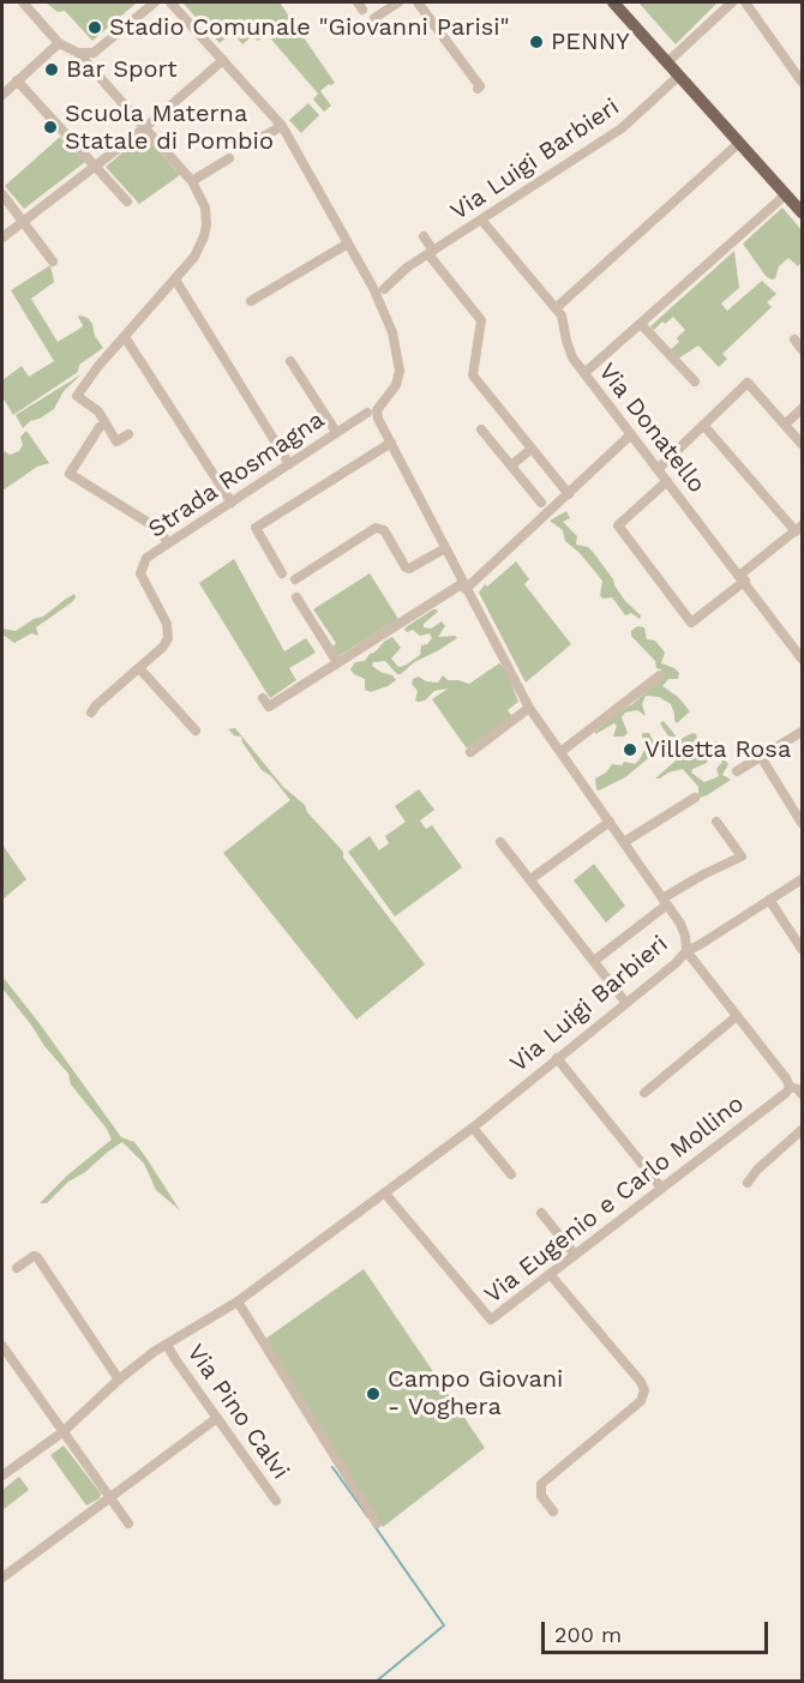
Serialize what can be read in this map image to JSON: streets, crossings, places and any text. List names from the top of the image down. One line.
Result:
{"streets":{"street":["Via Luigi Barbieri","Via Donatello","Strada Rosmagna","Via Eugenio e Carlo Mollino","Via Pino Calvi"]},"crossings":[["Via Luigi Barbieri","Via Donatello"],["Via Luigi Barbieri","Via Eugenio e Carlo Mollino"],["Via Luigi Barbieri","Via Pino Calvi"]],"places":["Stadio Comunale \"Giovanni Parisi\"","PENNY","Bar Sport","Scuola Materna Statale di Pombio","Villetta Rosa","Campo Giovani - Voghera"],"scale_bar":"200 m"}
